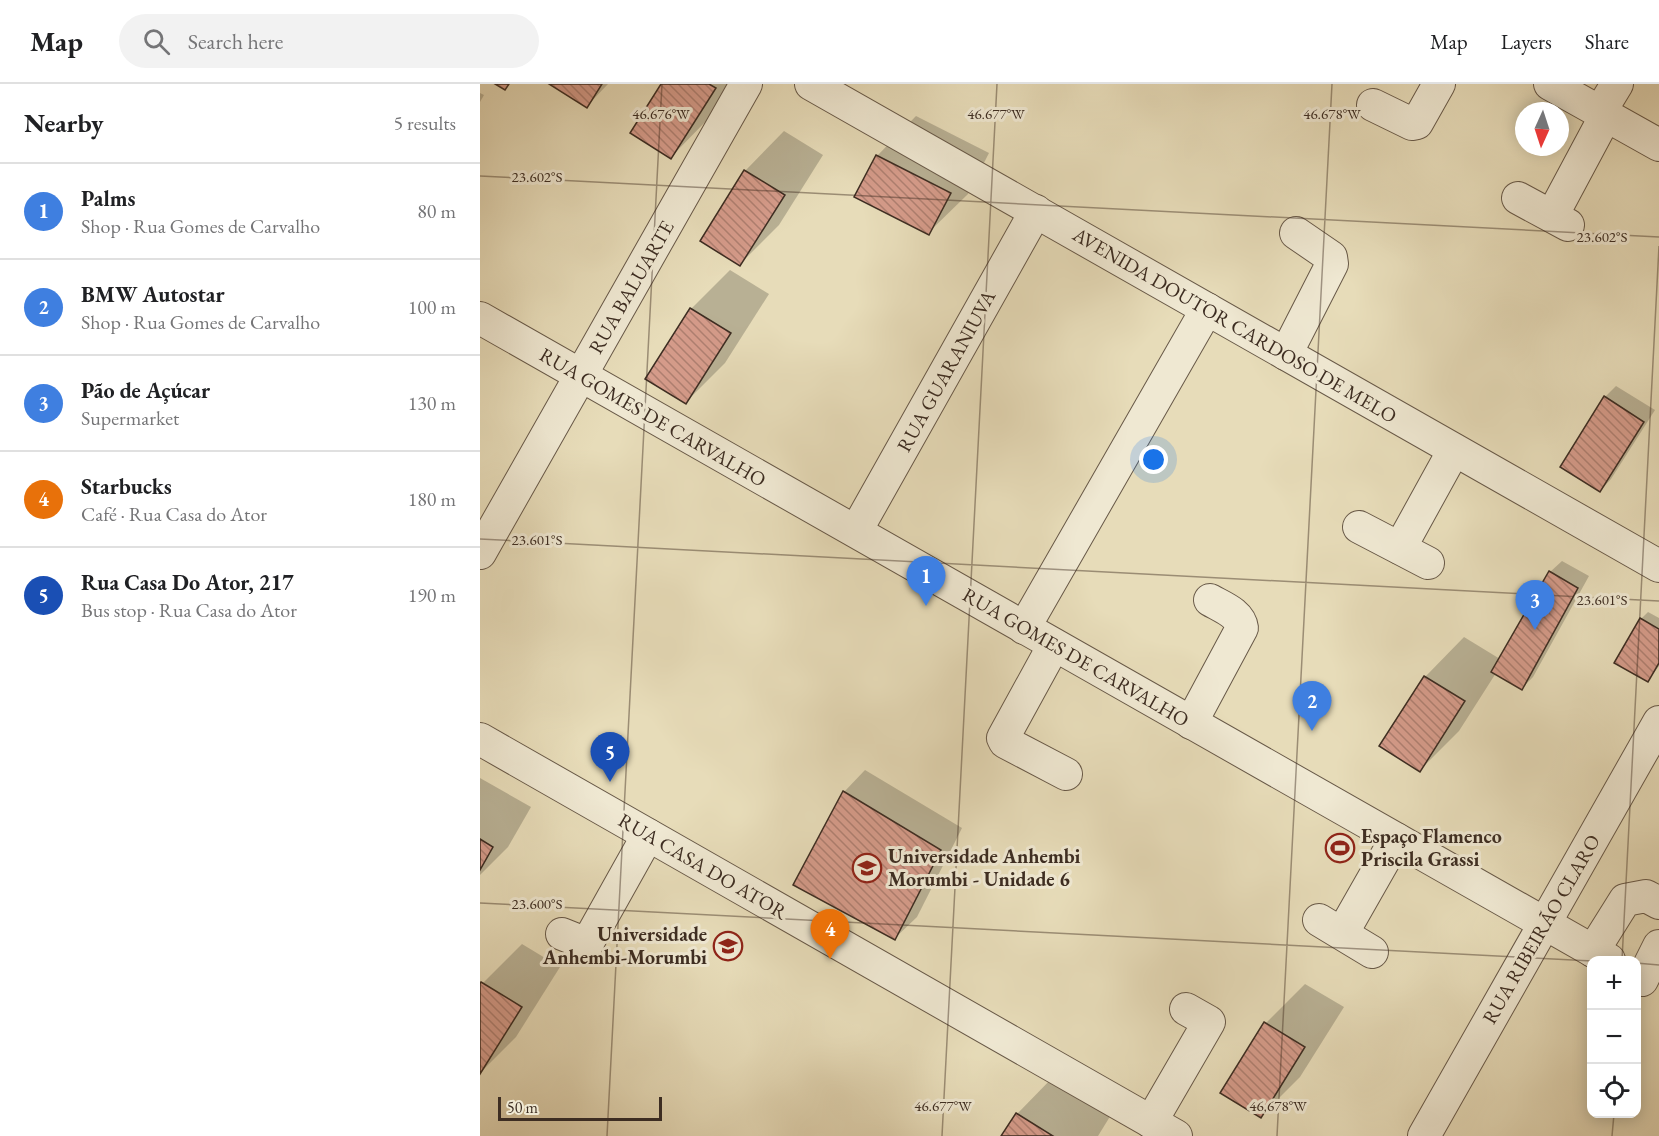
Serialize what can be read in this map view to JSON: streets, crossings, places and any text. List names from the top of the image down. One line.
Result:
{"streets":{"street":["RUA BALUARTE","AVENIDA DOUTOR CARDOSO DE MELO","RUA GUARANIUVA","RUA GOMES DE CARVALHO","RUA CASA DO ATOR","RUA RIBEIRÃO CLARO"]},"crossings":[["RUA BALUARTE","RUA GOMES DE CARVALHO"],["AVENIDA DOUTOR CARDOSO DE MELO","RUA GUARANIUVA"],["RUA GUARANIUVA","RUA GOMES DE CARVALHO"],["RUA GOMES DE CARVALHO","RUA RIBEIRÃO CLARO"]],"places":{"sports":["Espaço Flamenco Priscila Grassi"],"school or university":["Universidade Anhembi Morumbi - Unidade 6","Universidade Anhembi-Morumbi"]},"scale_bar":"50 m","north":"bottom","page":{"header":"Map","search":"Search here","nav":["Map","Layers","Share"],"heading":["Nearby","5 results"],"list":[{"mark":"1","name":"Palms","note":"Shop · Rua Gomes de Carvalho","value":"80 m"},{"mark":"2","name":"BMW Autostar","note":"Shop · Rua Gomes de Carvalho","value":"100 m"},{"mark":"3","name":"Pão de Açúcar","note":"Supermarket","value":"130 m"},{"mark":"4","name":"Starbucks","note":"Café · Rua Casa do Ator","value":"180 m"},{"mark":"5","name":"Rua Casa Do Ator, 217","note":"Bus stop · Rua Casa do Ator","value":"190 m"}],"pins":["1","3","2","5","4"],"map_buttons":["+","−"],"scale":"50 m"},"coordinates":["46.678°W","46.676°W","46.677°W","23.602°S","23.601°S","23.600°S"]}
